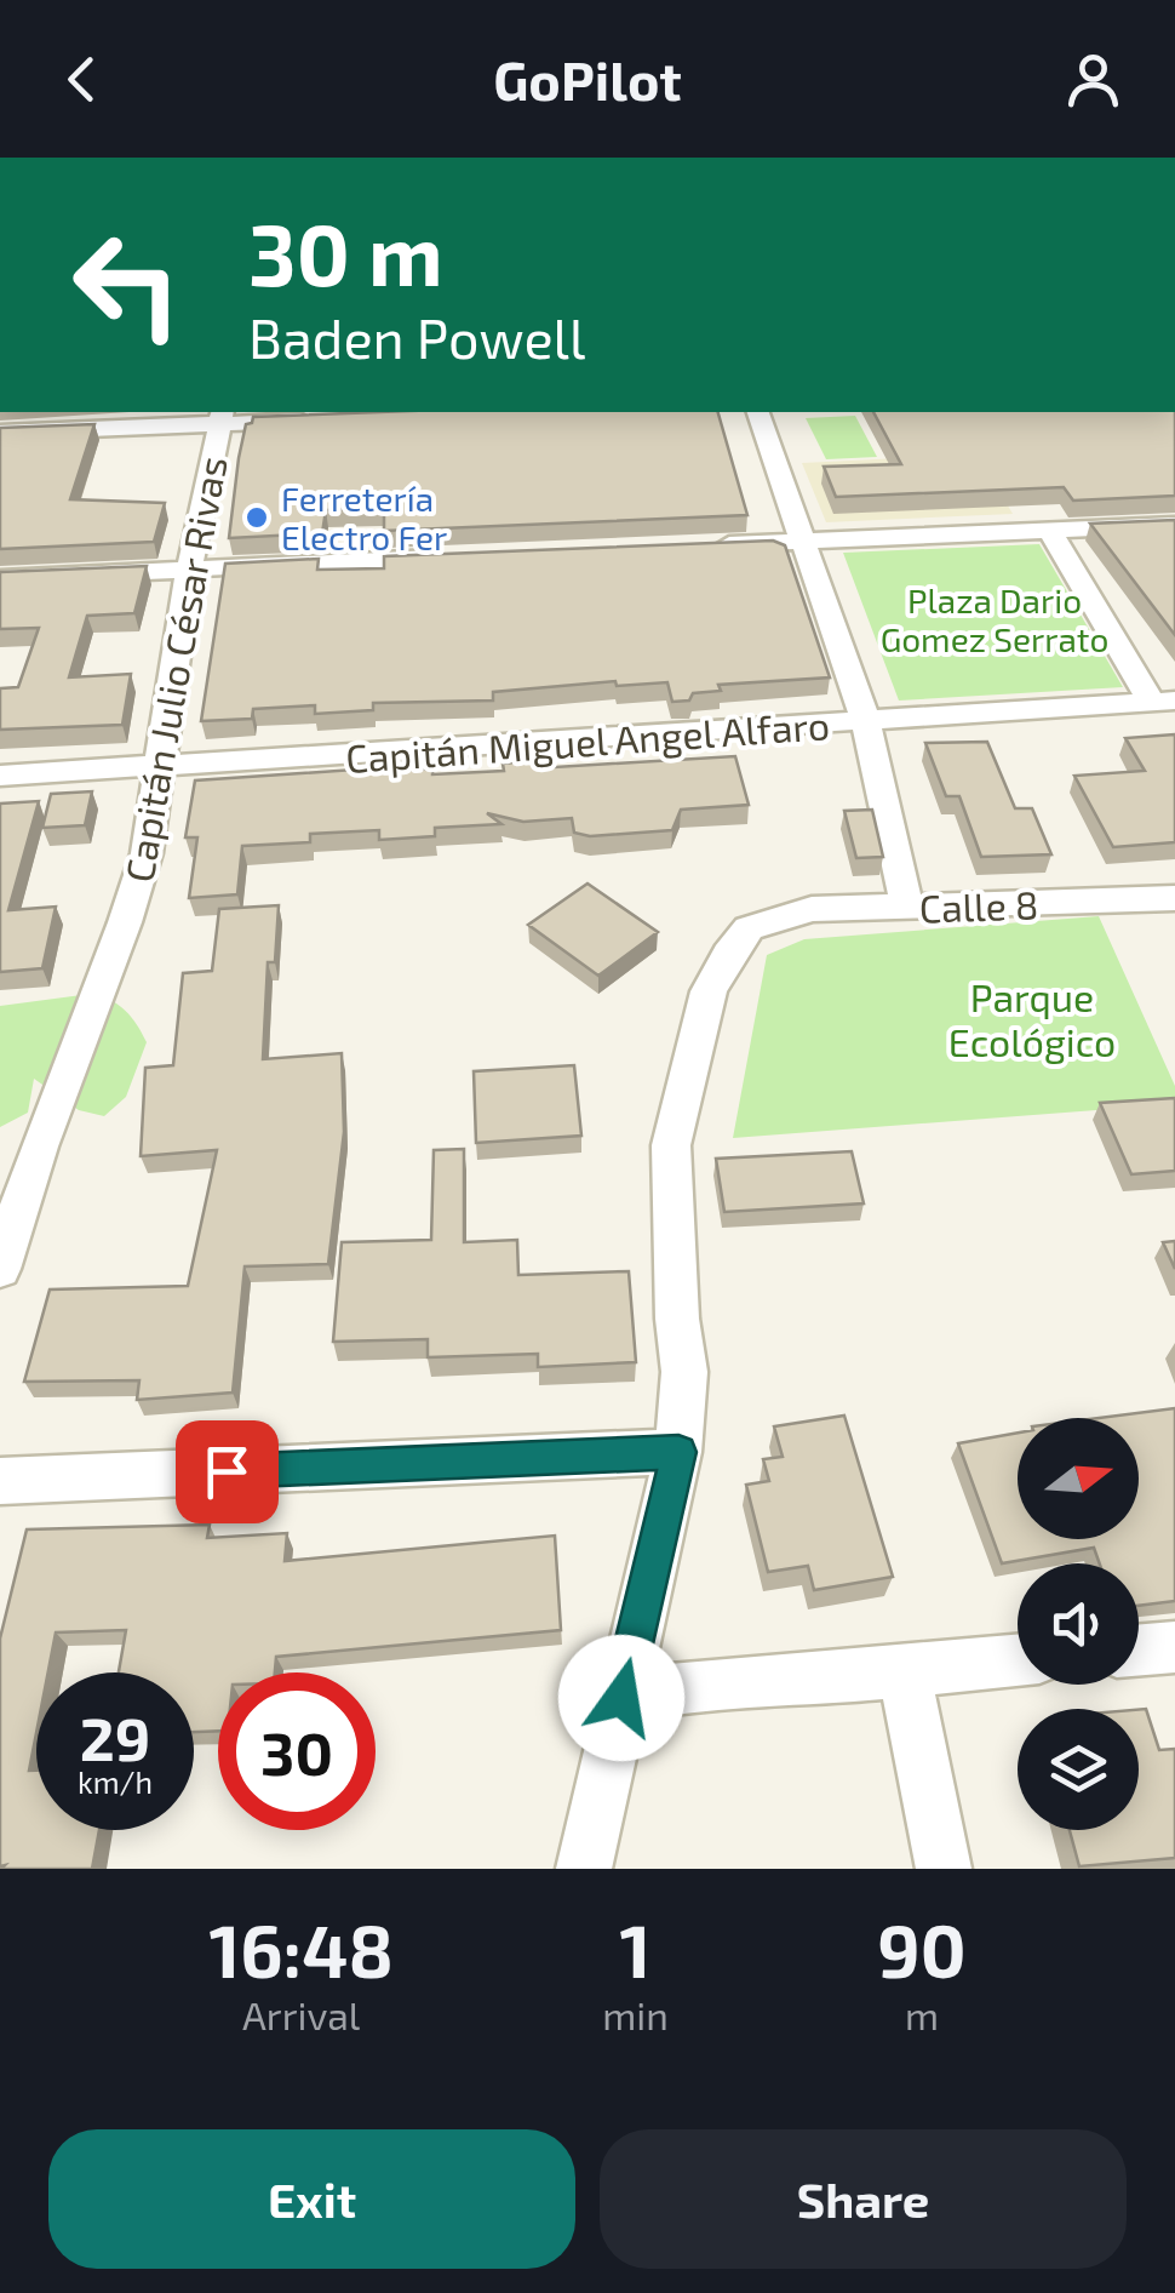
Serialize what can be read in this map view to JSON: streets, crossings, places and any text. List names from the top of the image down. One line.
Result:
{"streets":{"street":["Capitán Julio César Rivas","Capitán Miguel Angel Alfaro","Calle 8"]},"crossings":[["Capitán Julio César Rivas","Capitán Miguel Angel Alfaro"]],"parks":["Plaza Dario Gomez Serrato","Parque Ecológico"],"places":["Ferretería Electro Fer"],"north":"right","page":{"header":"GoPilot","turn":["30 m","Baden Powell"],"speed":"29 km/h","limit":"30","eta":["16:48","Arrival","1","min","90","m"],"buttons":["Exit","Share"]}}
